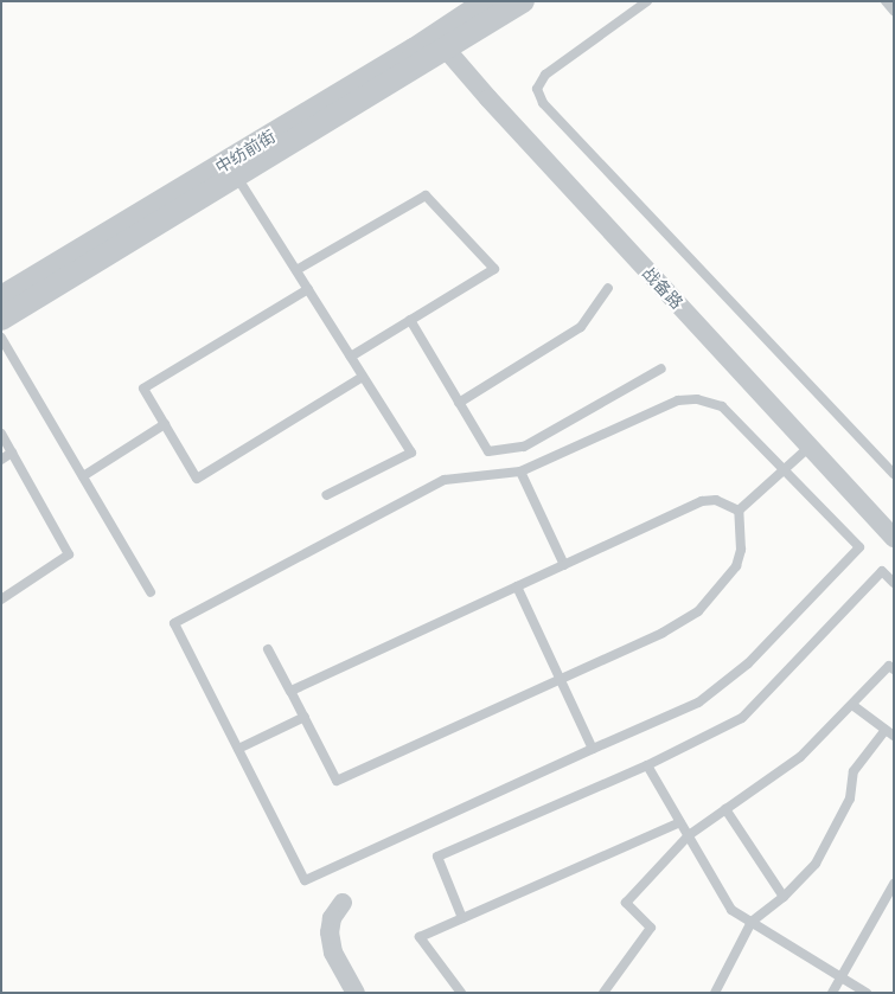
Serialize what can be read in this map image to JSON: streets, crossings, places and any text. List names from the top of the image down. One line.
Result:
{"streets":{"street":["中纺前街","战备路"]},"crossings":[["中纺前街","战备路"]]}
